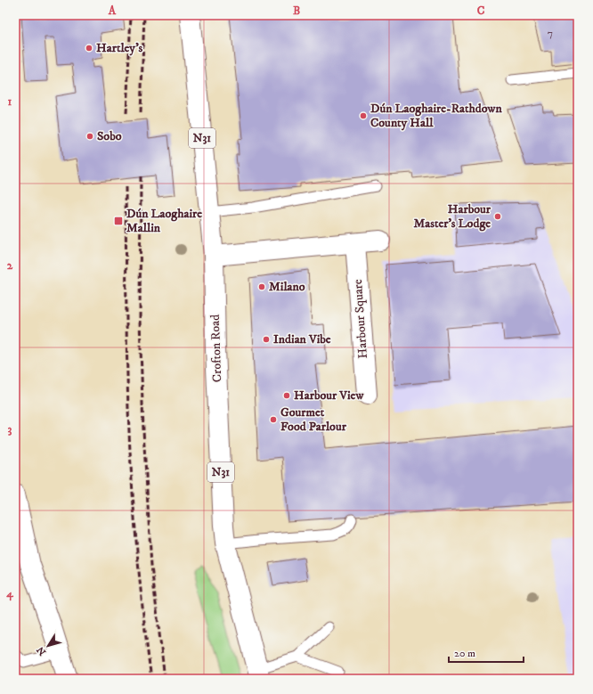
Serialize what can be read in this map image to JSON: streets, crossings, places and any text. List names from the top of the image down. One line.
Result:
{"streets":{"main road":["N31","Harbour Square","Crofton Road"]},"places":{"other":["Hartley's","Dún Laoghaire-Rathdown County Hall","Sobo","Harbour Master's Lodge","Milano","Indian Vibe","Harbour View","Gourmet Food Parlour"],"transit":["Dún Laoghaire Mallin"]},"house_numbers":["7"],"scale_bar":"20 m","north":"bottom left","grid":{"columns":["A","B","C"],"rows":["1","2","3","4"]}}
